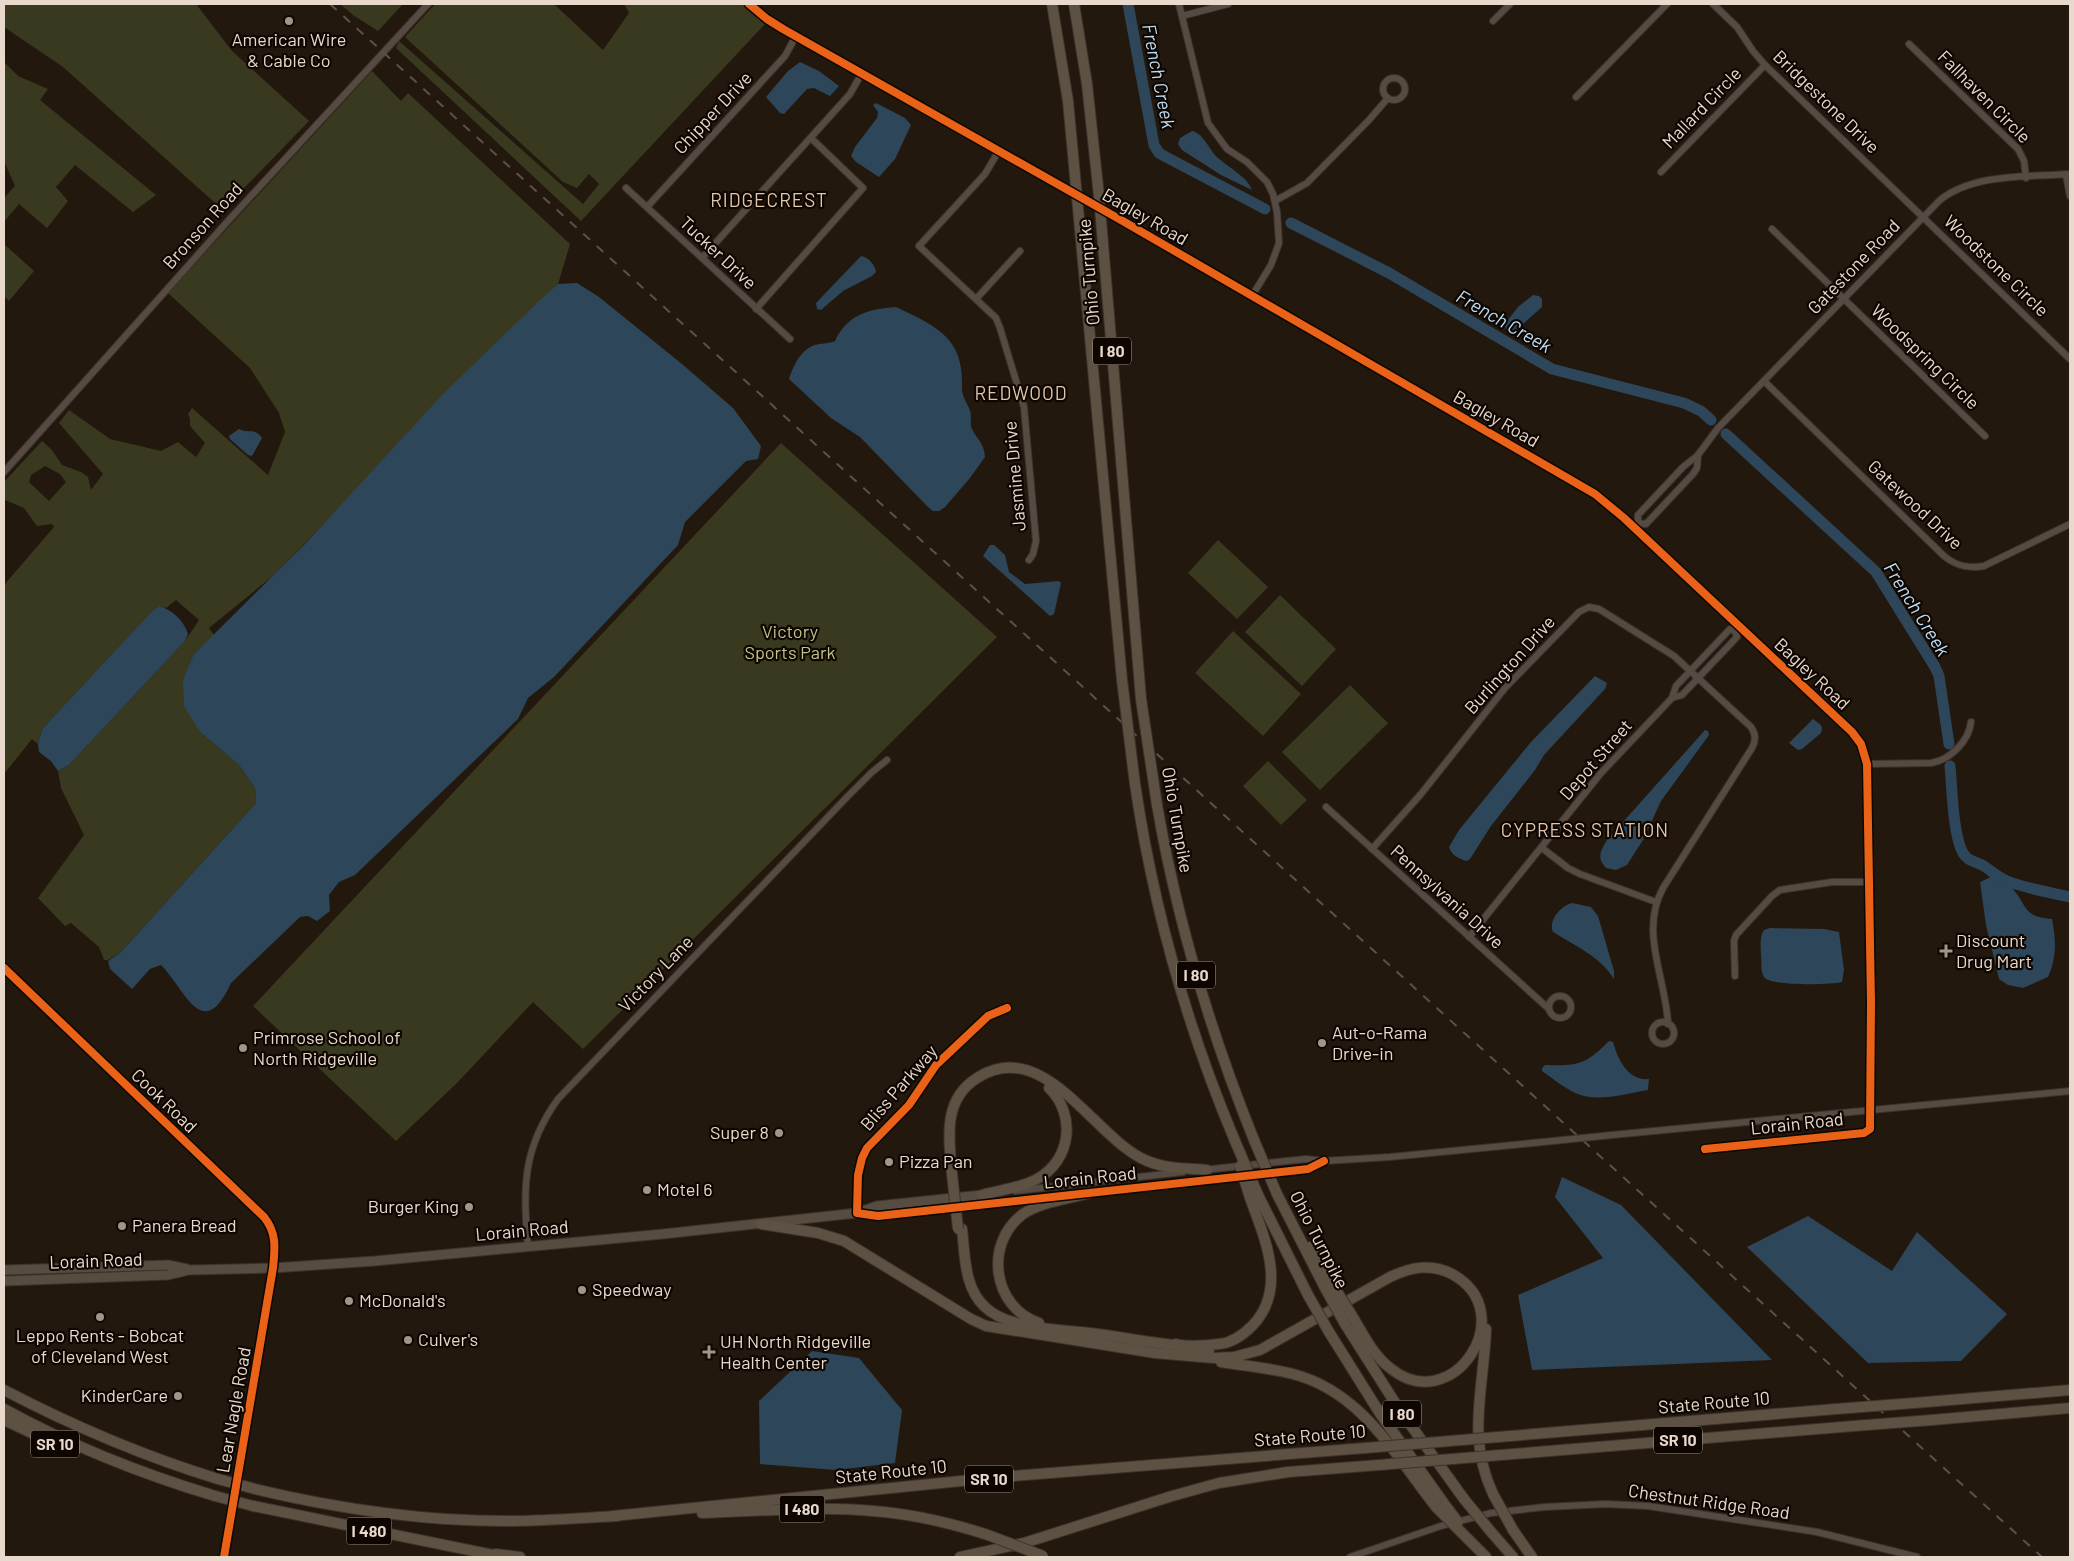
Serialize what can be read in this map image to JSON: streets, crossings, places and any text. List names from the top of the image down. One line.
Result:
{"streets":{"highway":["Ohio Turnpike","I 80","State Route 10","SR 10","I 480"],"main road":["Lorain Road"],"street":["Fallhaven Circle","Bridgestone Drive","Mallard Circle","Chipper Drive","Bagley Road","Bronson Road","Tucker Drive","Woodstone Circle","Gatestone Road","Woodspring Circle","Jasmine Drive","Gatewood Drive","Burlington Drive","Depot Street","Pennsylvania Drive","Victory Lane","Bliss Parkway","Cook Road","Lear Nagle Road","Chestnut Ridge Road"]},"crossings":[["Fallhaven Circle","Gatestone Road"],["Bridgestone Drive","Mallard Circle"],["Bridgestone Drive","Woodstone Circle"],["Bridgestone Drive","Gatestone Road"],["Chipper Drive","Bagley Road"],["Chipper Drive","Tucker Drive"],["Bagley Road","Gatestone Road"],["Bagley Road","Jasmine Drive"],["Bagley Road","Depot Street"],["Bagley Road","Lorain Road"],["Woodstone Circle","Gatestone Road"],["Gatestone Road","Woodspring Circle"],["Gatestone Road","Gatewood Drive"],["Ohio Turnpike","I 80"],["Burlington Drive","Depot Street"],["Burlington Drive","Pennsylvania Drive"],["Depot Street","Pennsylvania Drive"],["Victory Lane","Lorain Road"],["Bliss Parkway","Lorain Road"],["Cook Road","Lorain Road"],["Cook Road","Lear Nagle Road"],["Lorain Road","Lear Nagle Road"],["State Route 10","I 480"],["SR 10","I 480"]],"districts":["RIDGECREST","REDWOOD","CYPRESS STATION"],"water":["French Creek"],"parks":["Victory Sports Park"],"places":{"other":["American Wire & Cable Co","Aut-o-Rama Drive-in","Primrose School of North Ridgeville","Super 8","Pizza Pan","Motel 6","Burger King","Panera Bread","Speedway","McDonald's","Leppo Rents - Bobcat of Cleveland West","Culver's","KinderCare"],"health":["Discount Drug Mart","UH North Ridgeville Health Center"]}}
